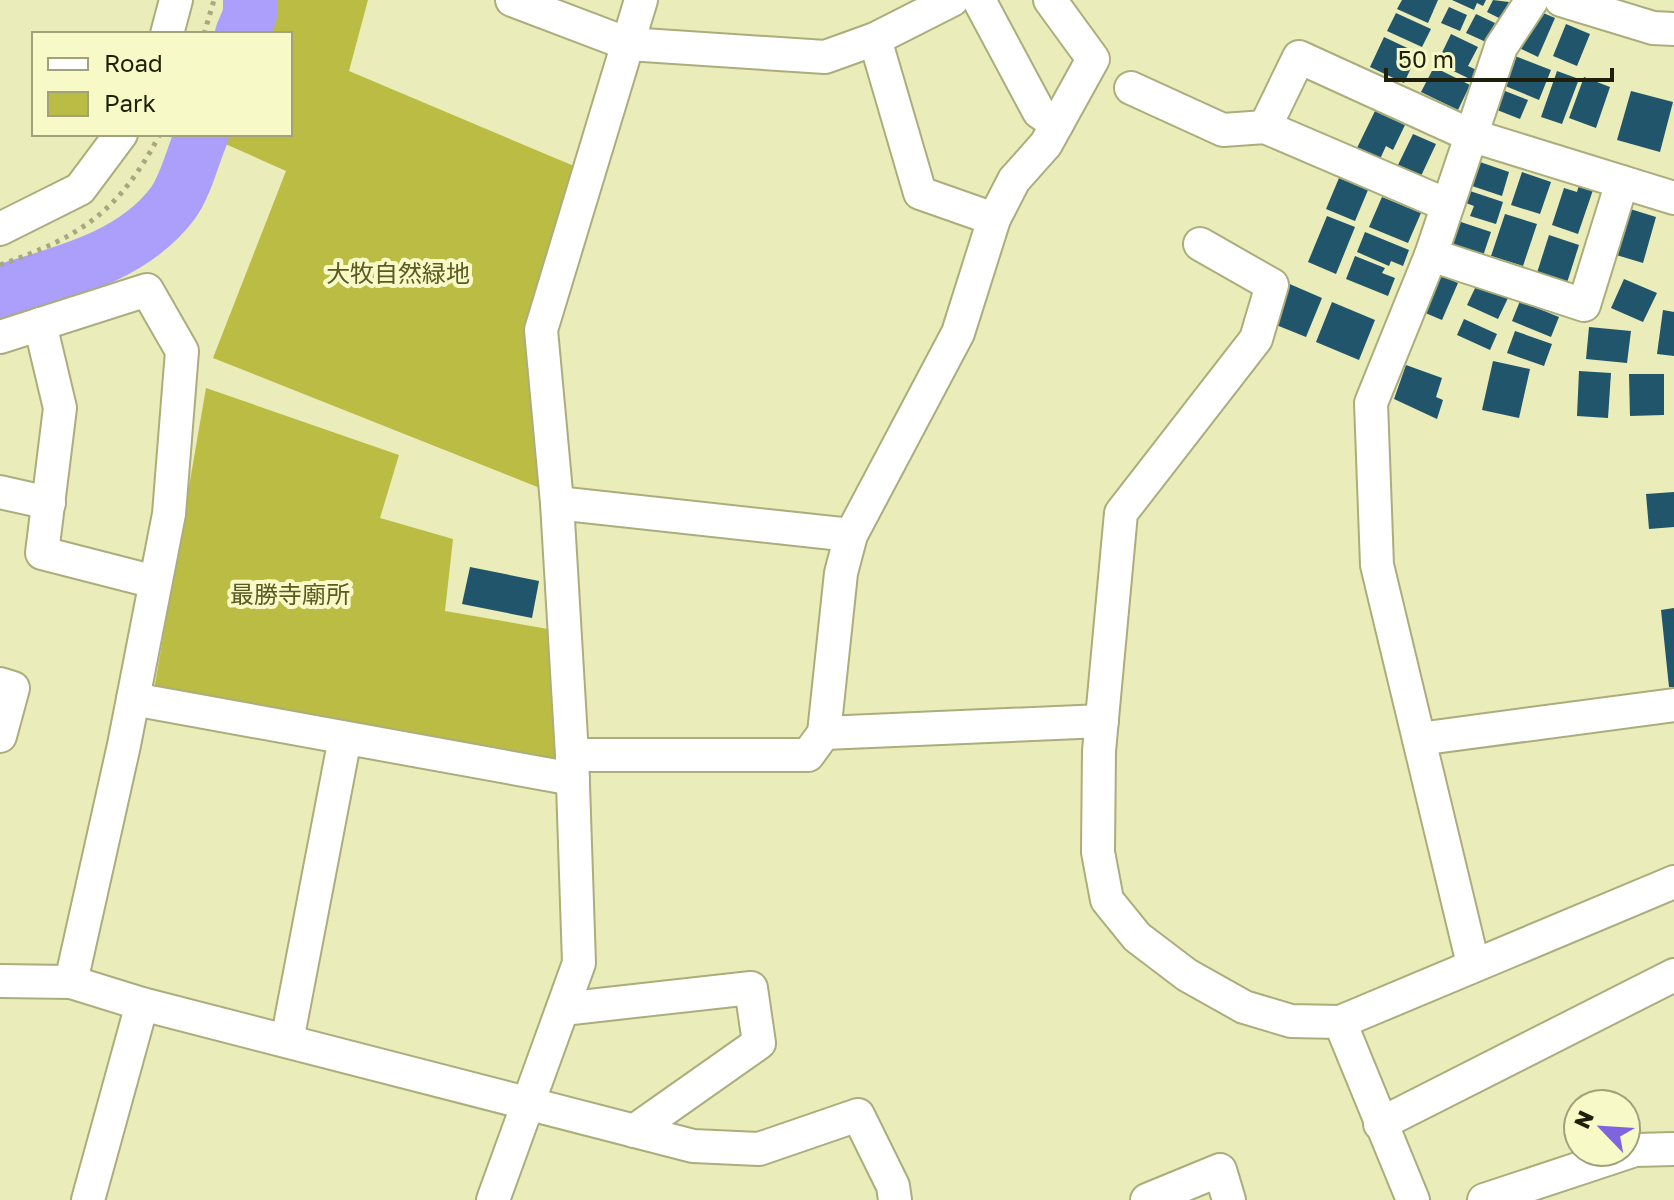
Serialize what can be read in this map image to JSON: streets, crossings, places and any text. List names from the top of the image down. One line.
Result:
{"parks":["大牧自然緑地","最勝寺廟所"],"legend":["Road","Park"],"scale_bar":"50 m","north":"top left"}
